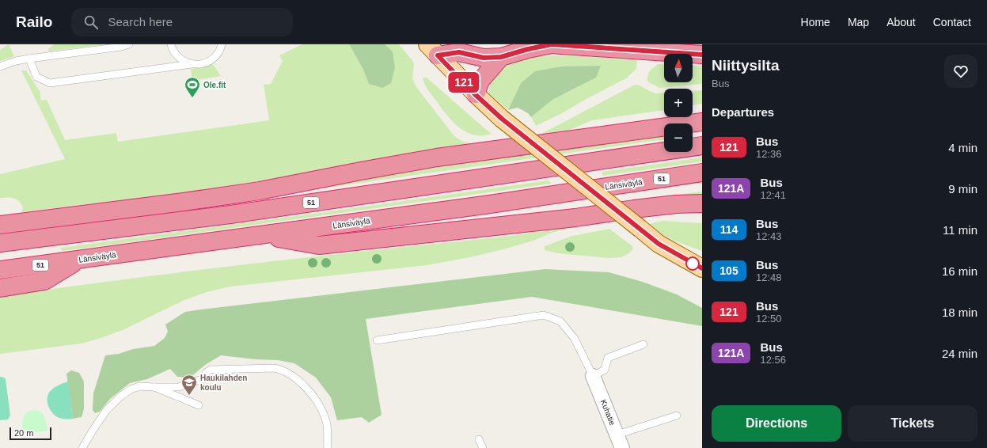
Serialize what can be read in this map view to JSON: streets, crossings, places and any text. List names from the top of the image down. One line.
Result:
{"streets":{"highway":["51","Länsiväylä"],"street":["Kuhatie"]},"places":{"sports":["Ole.fit"],"school or university":["Haukilahden koulu"]},"lines":["bus line 121"],"scale_bar":"20 m","north":"top","page":{"header":"Railo","search":"Search here","nav":["Home","Map","About","Contact"],"on_map":"121","heading":[["Niittysilta","Bus"],"Departures"],"map_buttons":["+","−"],"list":[{"mark":"121","name":"Bus","note":"12:36","value":"4 min"},{"mark":"121A","name":"Bus","note":"12:41","value":"9 min"},{"mark":"114","name":"Bus","note":"12:43","value":"11 min"},{"mark":"105","name":"Bus","note":"12:48","value":"16 min"},{"mark":"121","name":"Bus","note":"12:50","value":"18 min"},{"mark":"121A","name":"Bus","note":"12:56","value":"24 min"}],"buttons":["Directions","Tickets"],"scale":"20 m"}}
